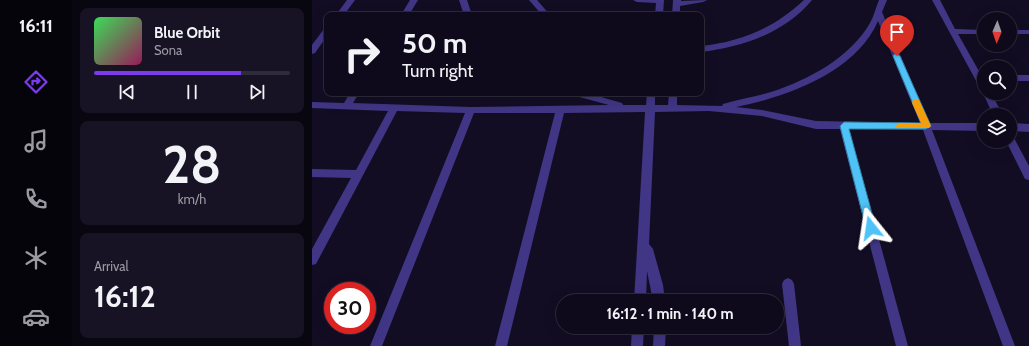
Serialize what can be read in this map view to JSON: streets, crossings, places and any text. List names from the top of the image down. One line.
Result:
{"north":"bottom","page":{"tabs":"16:11","turn":["50 m","Turn right"],"song":["Blue Orbit","Sona"],"tile":[["28","km/h"],["Arrival","16:12"]],"limit":"30","trip":"16:12 · 1 min · 140 m"}}
